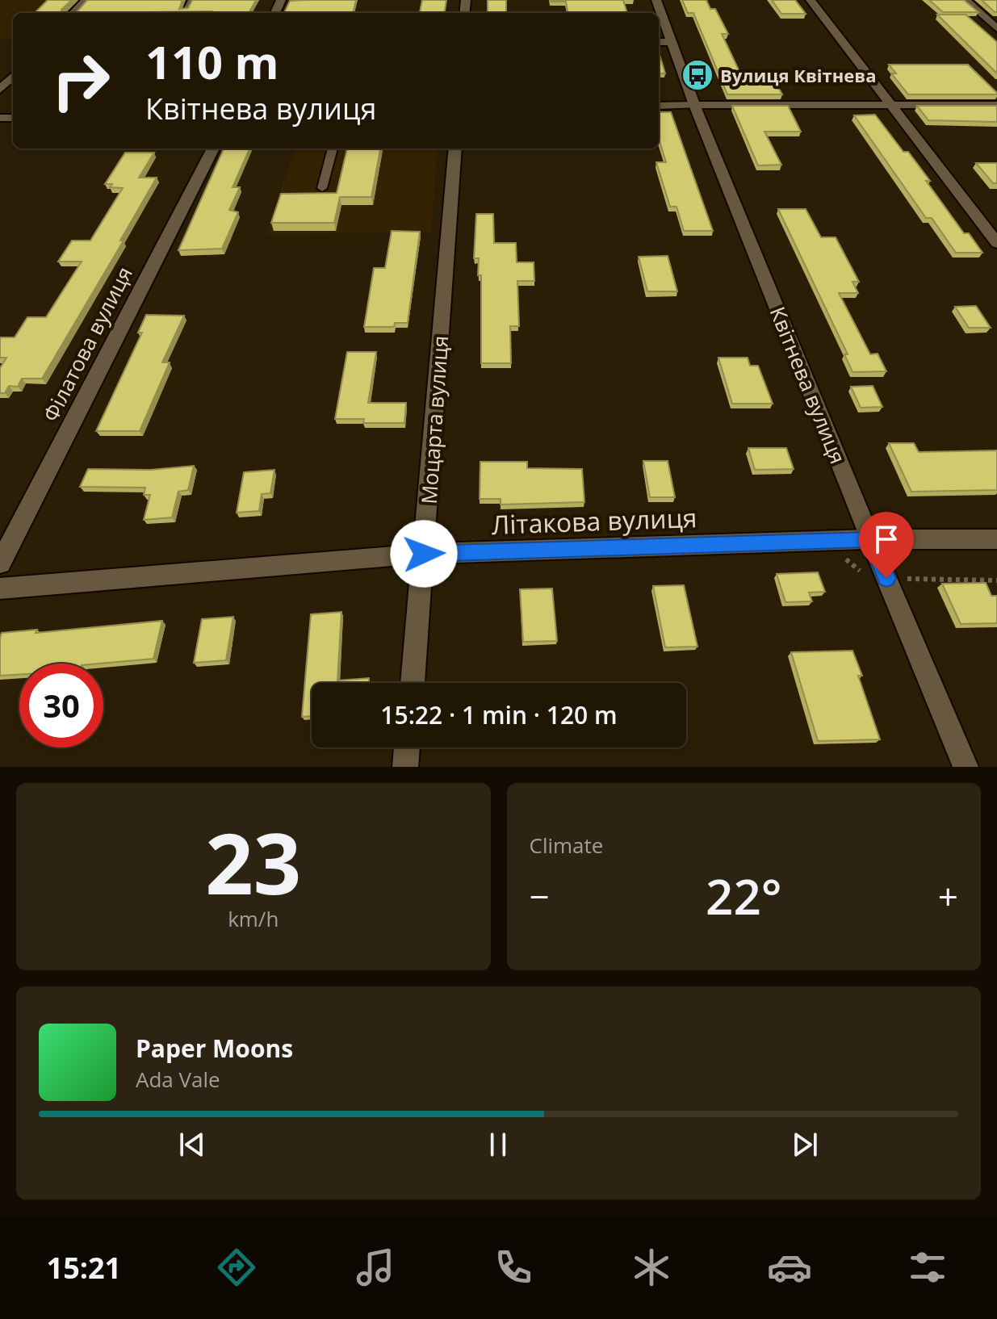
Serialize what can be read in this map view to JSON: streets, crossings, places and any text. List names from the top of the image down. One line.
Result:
{"streets":{"street":["Філатова вулиця","Квітнева вулиця","Моцарта вулиця","Літакова вулиця"]},"crossings":[["Квітнева вулиця","Літакова вулиця"],["Моцарта вулиця","Літакова вулиця"]],"places":{"bus stop":["Вулиця Квітнева"]},"page":{"turn":["110 m","Квітнева вулиця"],"limit":"30","trip":"15:22 · 1 min · 120 m","tile":[["23","km/h"],"Climate"],"heat":["−","22°","+"],"song":["Paper Moons","Ada Vale"],"tabs":"15:21"}}
